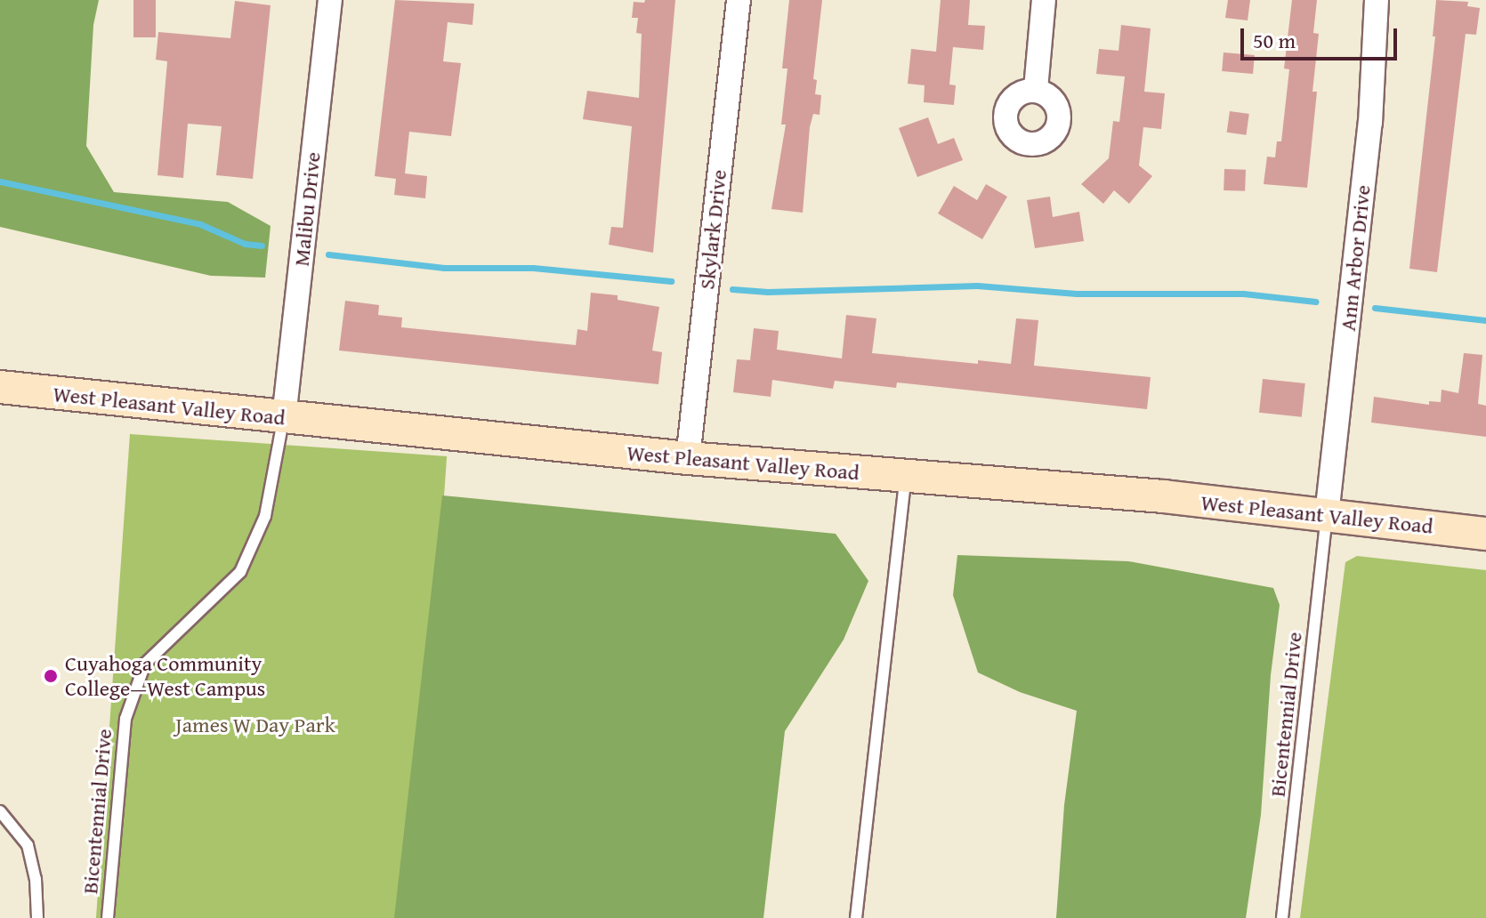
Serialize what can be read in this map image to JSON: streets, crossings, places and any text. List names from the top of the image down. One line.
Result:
{"streets":{"main road":["West Pleasant Valley Road"],"street":["Malibu Drive","Skylark Drive","Ann Arbor Drive"],"lane":["Bicentennial Drive"]},"crossings":[["Malibu Drive","West Pleasant Valley Road"],["Malibu Drive","Bicentennial Drive"],["Skylark Drive","West Pleasant Valley Road"],["Ann Arbor Drive","West Pleasant Valley Road"],["Ann Arbor Drive","Bicentennial Drive"],["West Pleasant Valley Road","Bicentennial Drive"]],"parks":["James W Day Park"],"places":["Cuyahoga Community College—West Campus"],"scale_bar":"50 m"}
